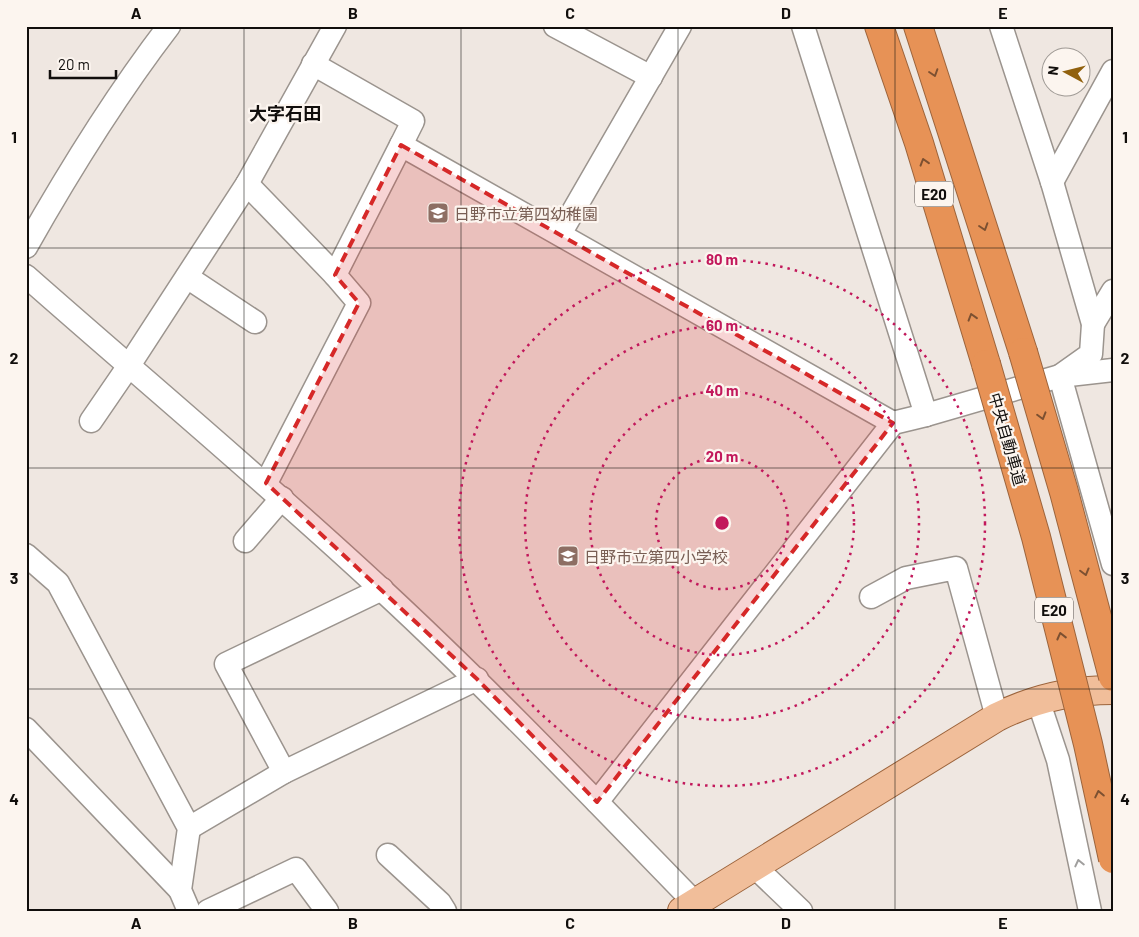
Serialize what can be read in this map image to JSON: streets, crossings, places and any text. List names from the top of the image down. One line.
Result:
{"streets":{"highway":["E20","中央自動車道"]},"districts":["大字石田"],"places":{"school or university":["日野市立第四幼稚園","日野市立第四小学校"]},"scale_bar":"20 m","north":"left","grid":{"columns":["A","B","C","D","E"],"rows":["1","2","3","4"]},"rings":["80 m","60 m","40 m","20 m"]}
